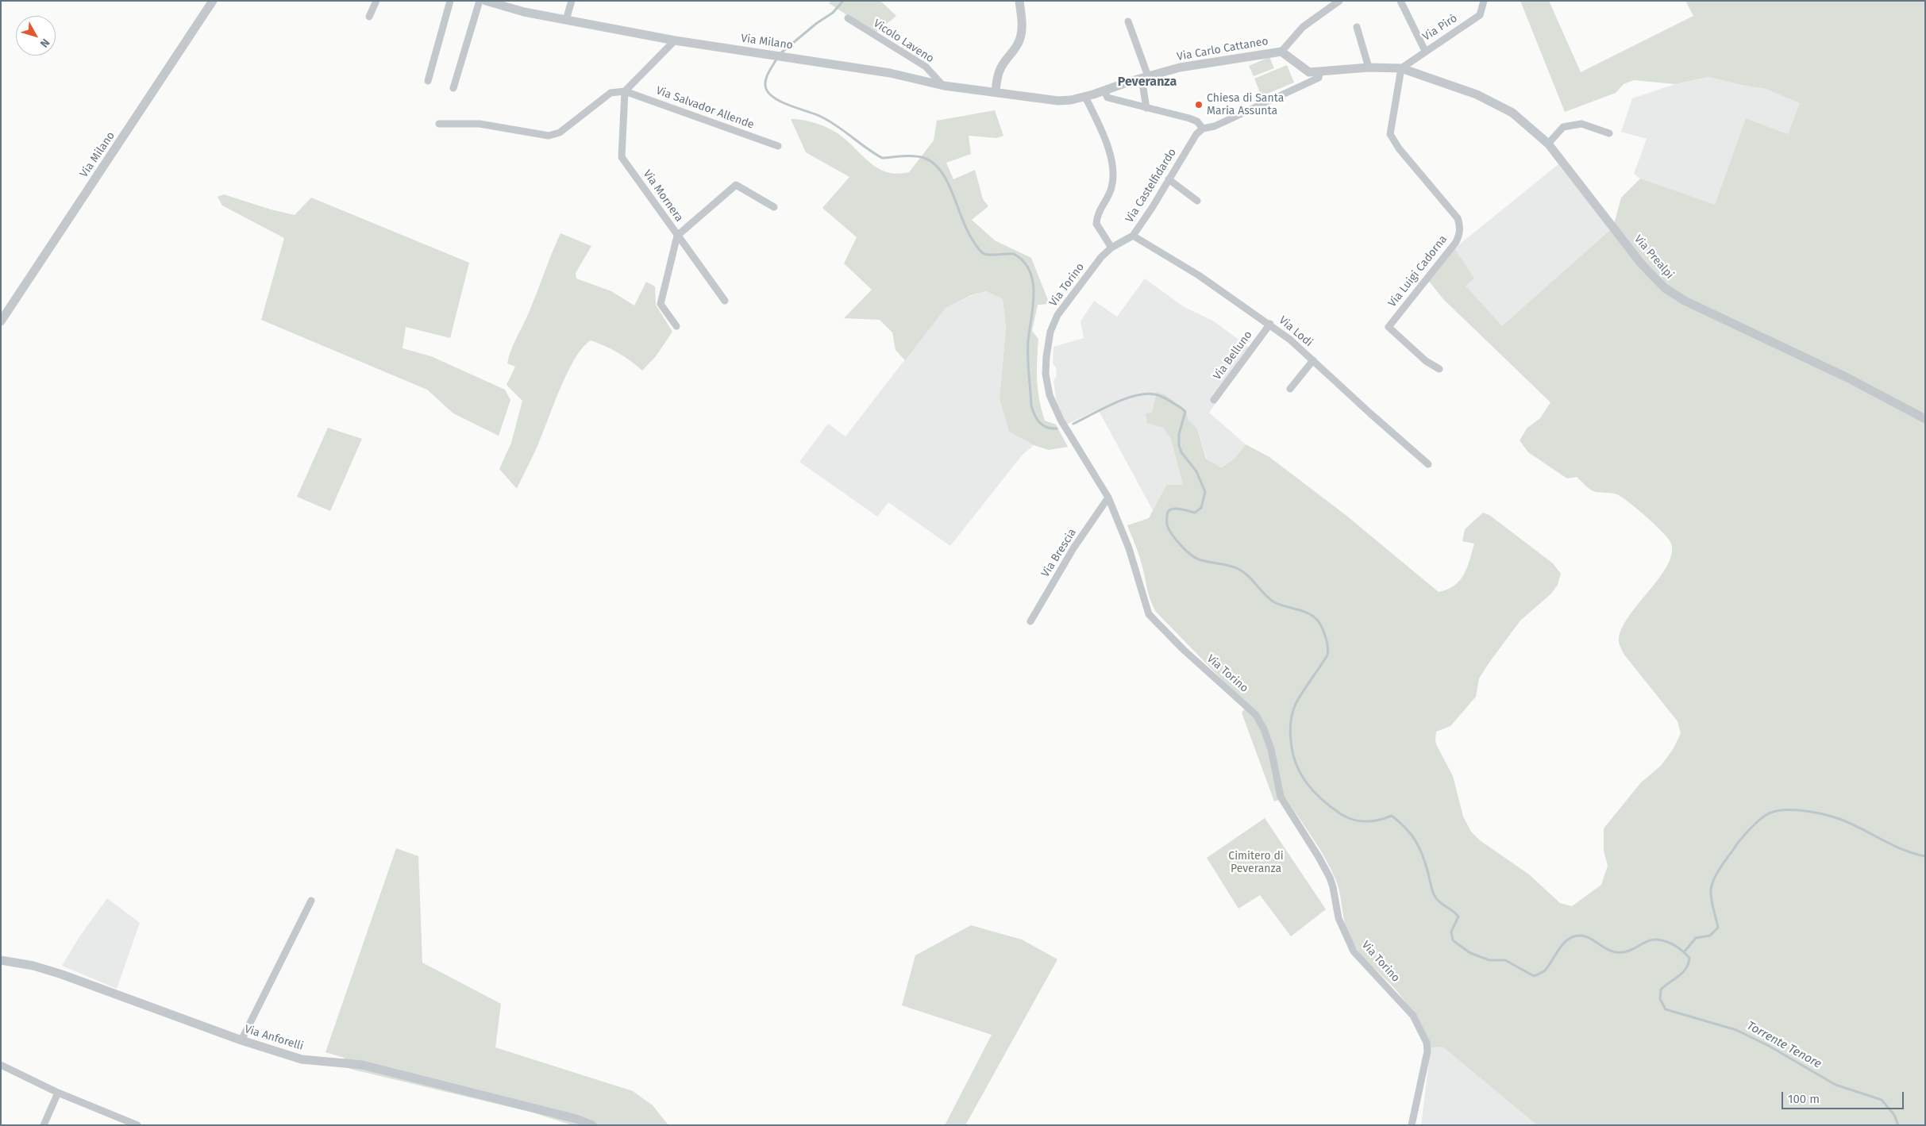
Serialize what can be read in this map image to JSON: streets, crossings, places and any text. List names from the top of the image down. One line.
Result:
{"streets":{"street":["Via Pirò","Vicolo Laveno","Via Milano","Via Carlo Cattaneo","Via Salvador Allende","Via Castelfidardo","Via Mornera","Via Prealpi","Via Luigi Cadorna","Via Torino","Via Lodi","Via Belluno","Via Brescia","Via Anforelli"]},"crossings":[["Via Pirò","Via Carlo Cattaneo"],["Via Pirò","Via Prealpi"],["Via Pirò","Via Luigi Cadorna"],["Vicolo Laveno","Via Milano"],["Via Milano","Via Carlo Cattaneo"],["Via Carlo Cattaneo","Via Prealpi"],["Via Carlo Cattaneo","Via Luigi Cadorna"],["Via Salvador Allende","Via Mornera"],["Via Castelfidardo","Via Torino"],["Via Castelfidardo","Via Lodi"],["Via Prealpi","Via Luigi Cadorna"],["Via Torino","Via Brescia"],["Via Lodi","Via Belluno"]],"districts":["Peveranza"],"water":["Torrente Tenore"],"parks":["Cimitero di Peveranza"],"places":["Chiesa di Santa Maria Assunta"],"scale_bar":"100 m","north":"bottom right"}
